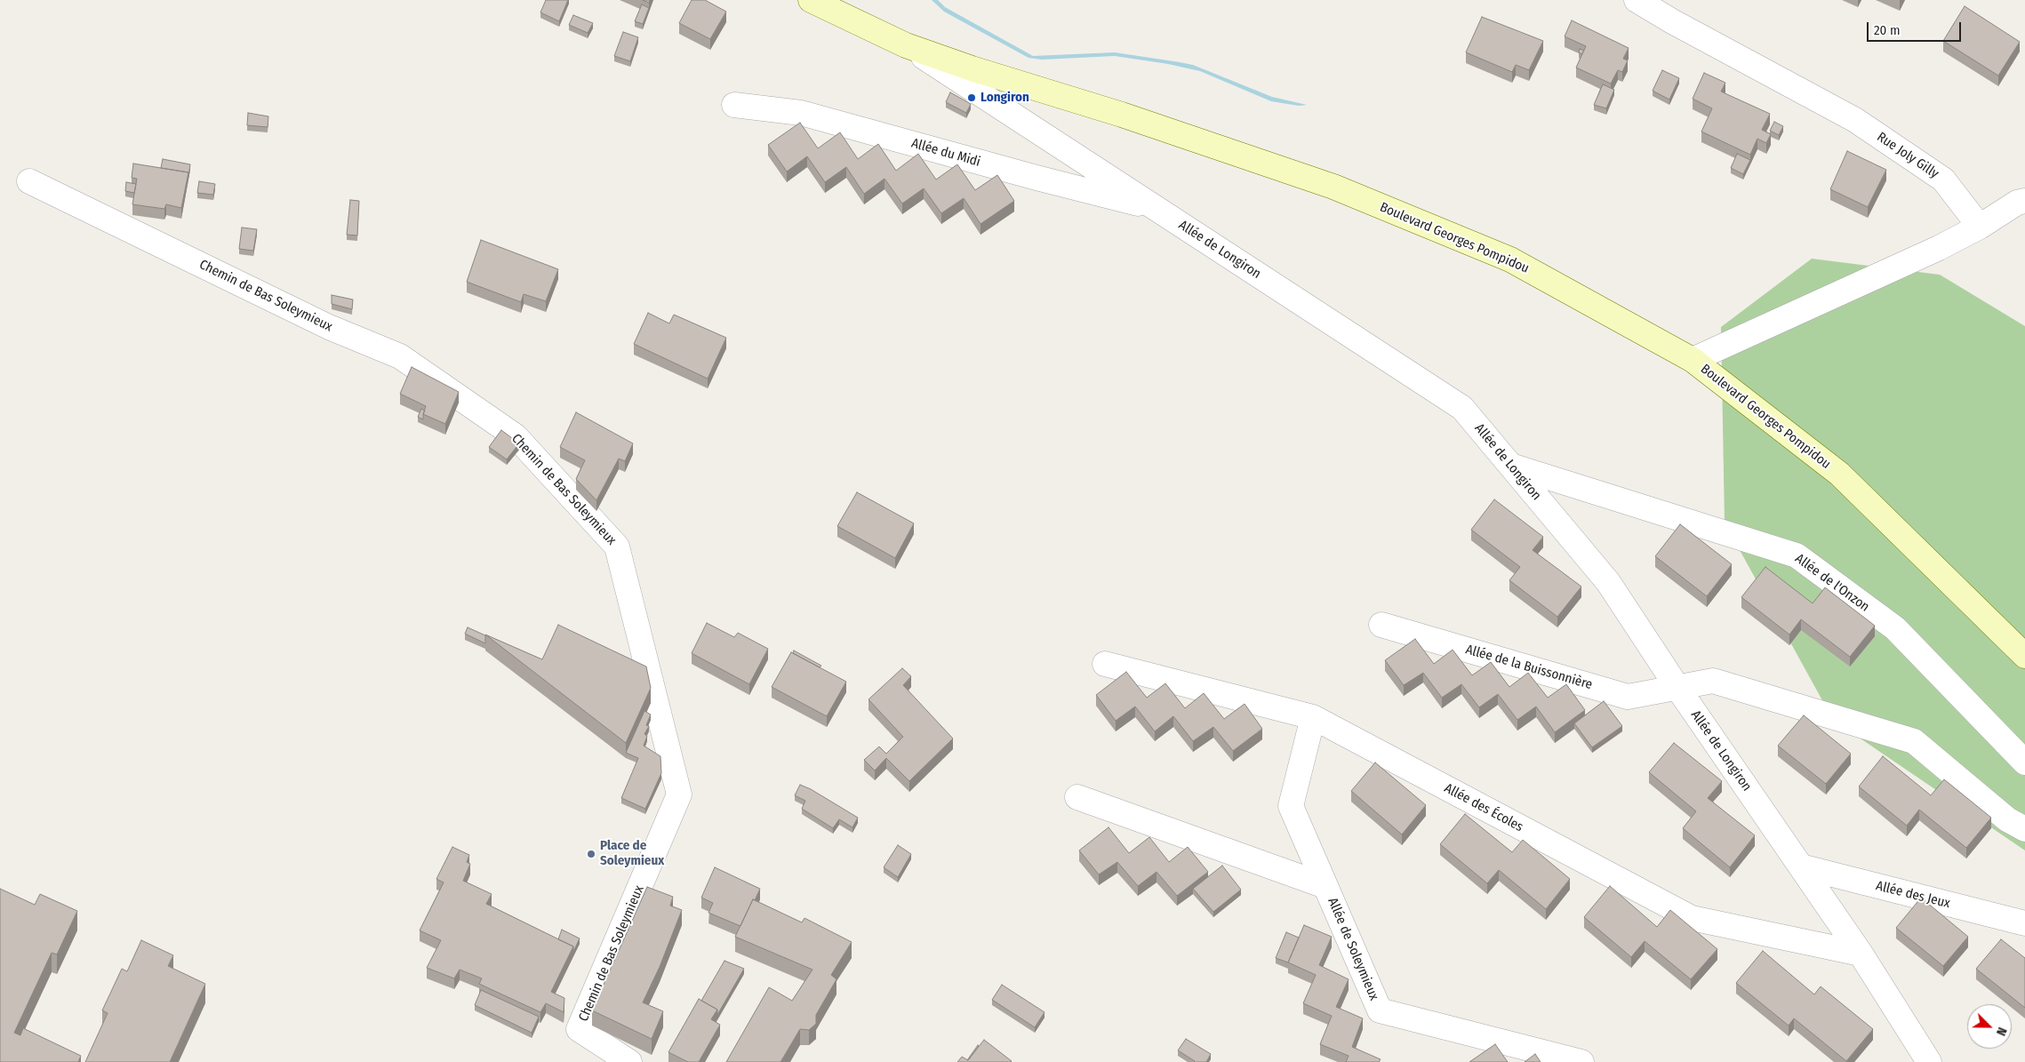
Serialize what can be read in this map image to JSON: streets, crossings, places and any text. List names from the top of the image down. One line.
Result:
{"streets":{"main road":["Boulevard Georges Pompidou"],"street":["Allée du Midi","Rue Joly Gilly","Allée de Longiron","Chemin de Bas Soleymieux","Allée de l'Onzon","Allée de la Buissonnière","Allée des Écoles","Allée des Jeux","Allée de Soleymieux"]},"crossings":[["Allée du Midi","Allée de Longiron"],["Boulevard Georges Pompidou","Allée de Longiron"],["Allée de Longiron","Allée de l'Onzon"],["Allée de Longiron","Allée de la Buissonnière"],["Allée de Longiron","Allée des Écoles"],["Allée de Longiron","Allée des Jeux"],["Allée des Écoles","Allée de Soleymieux"]],"places":["Longiron","Place de Soleymieux"],"scale_bar":"20 m","north":"bottom right"}
